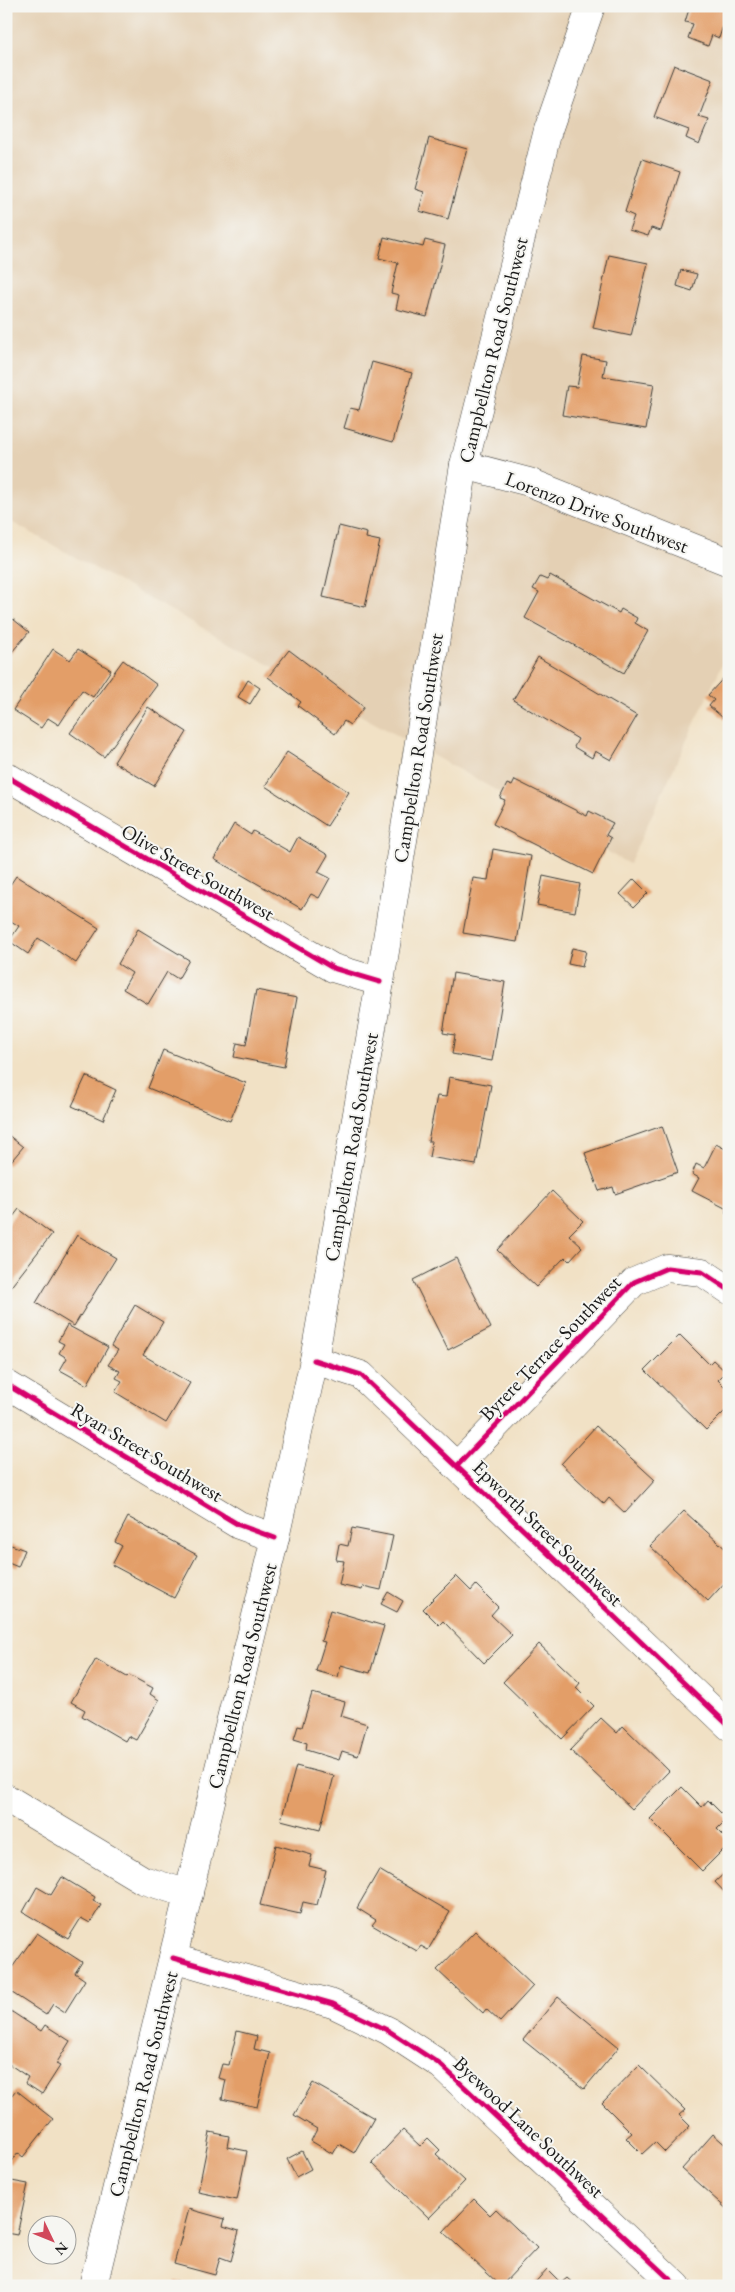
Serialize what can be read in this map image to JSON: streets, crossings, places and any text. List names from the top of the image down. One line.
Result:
{"streets":{"street":["Campbellton Road Southwest","Lorenzo Drive Southwest","Olive Street Southwest","Byrere Terrace Southwest","Ryan Street Southwest","Epworth Street Southwest","Byewood Lane Southwest"]},"crossings":[["Campbellton Road Southwest","Lorenzo Drive Southwest"],["Campbellton Road Southwest","Olive Street Southwest"],["Campbellton Road Southwest","Ryan Street Southwest"],["Campbellton Road Southwest","Epworth Street Southwest"],["Campbellton Road Southwest","Byewood Lane Southwest"],["Byrere Terrace Southwest","Epworth Street Southwest"]],"north":"bottom right"}
